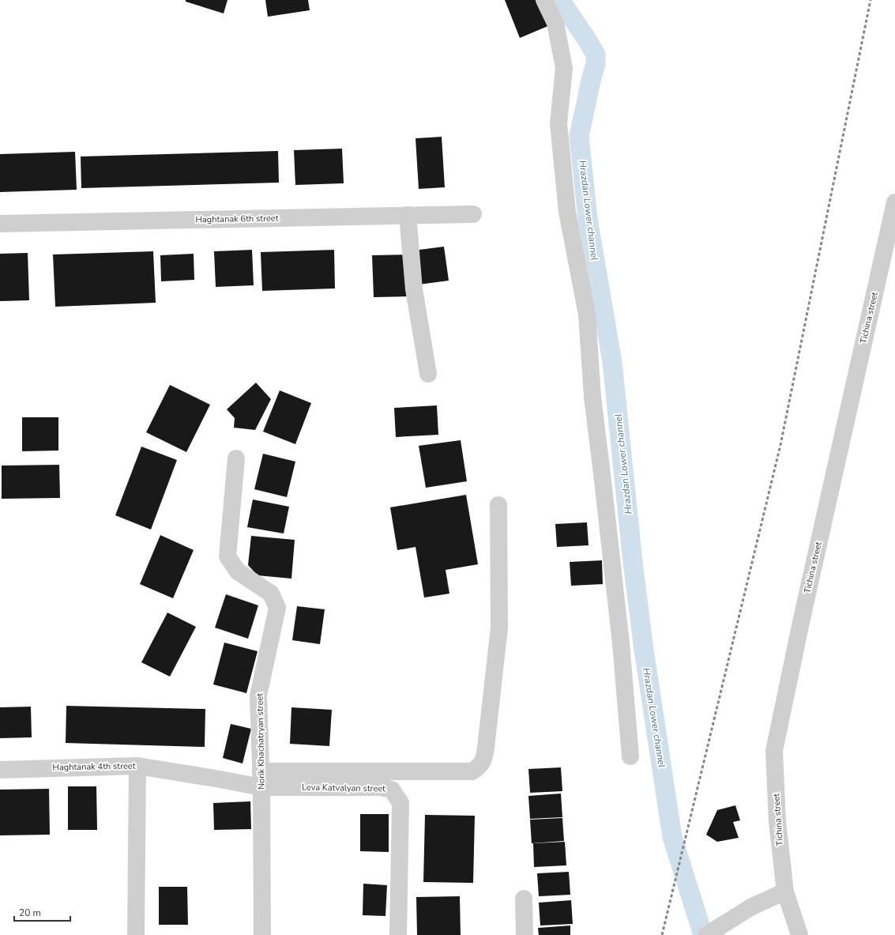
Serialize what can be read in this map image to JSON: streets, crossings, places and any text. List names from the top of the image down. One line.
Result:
{"streets":{"street":["Haghtanak 6th street","Tichina street","Norik Khachatryan street","Haghtanak 4th street","Leva Katvalyan street"]},"crossings":[["Norik Khachatryan street","Haghtanak 4th street"],["Norik Khachatryan street","Leva Katvalyan street"],["Haghtanak 4th street","Leva Katvalyan street"]],"water":["Hrazdan Lower channel"],"scale_bar":"20 m"}
